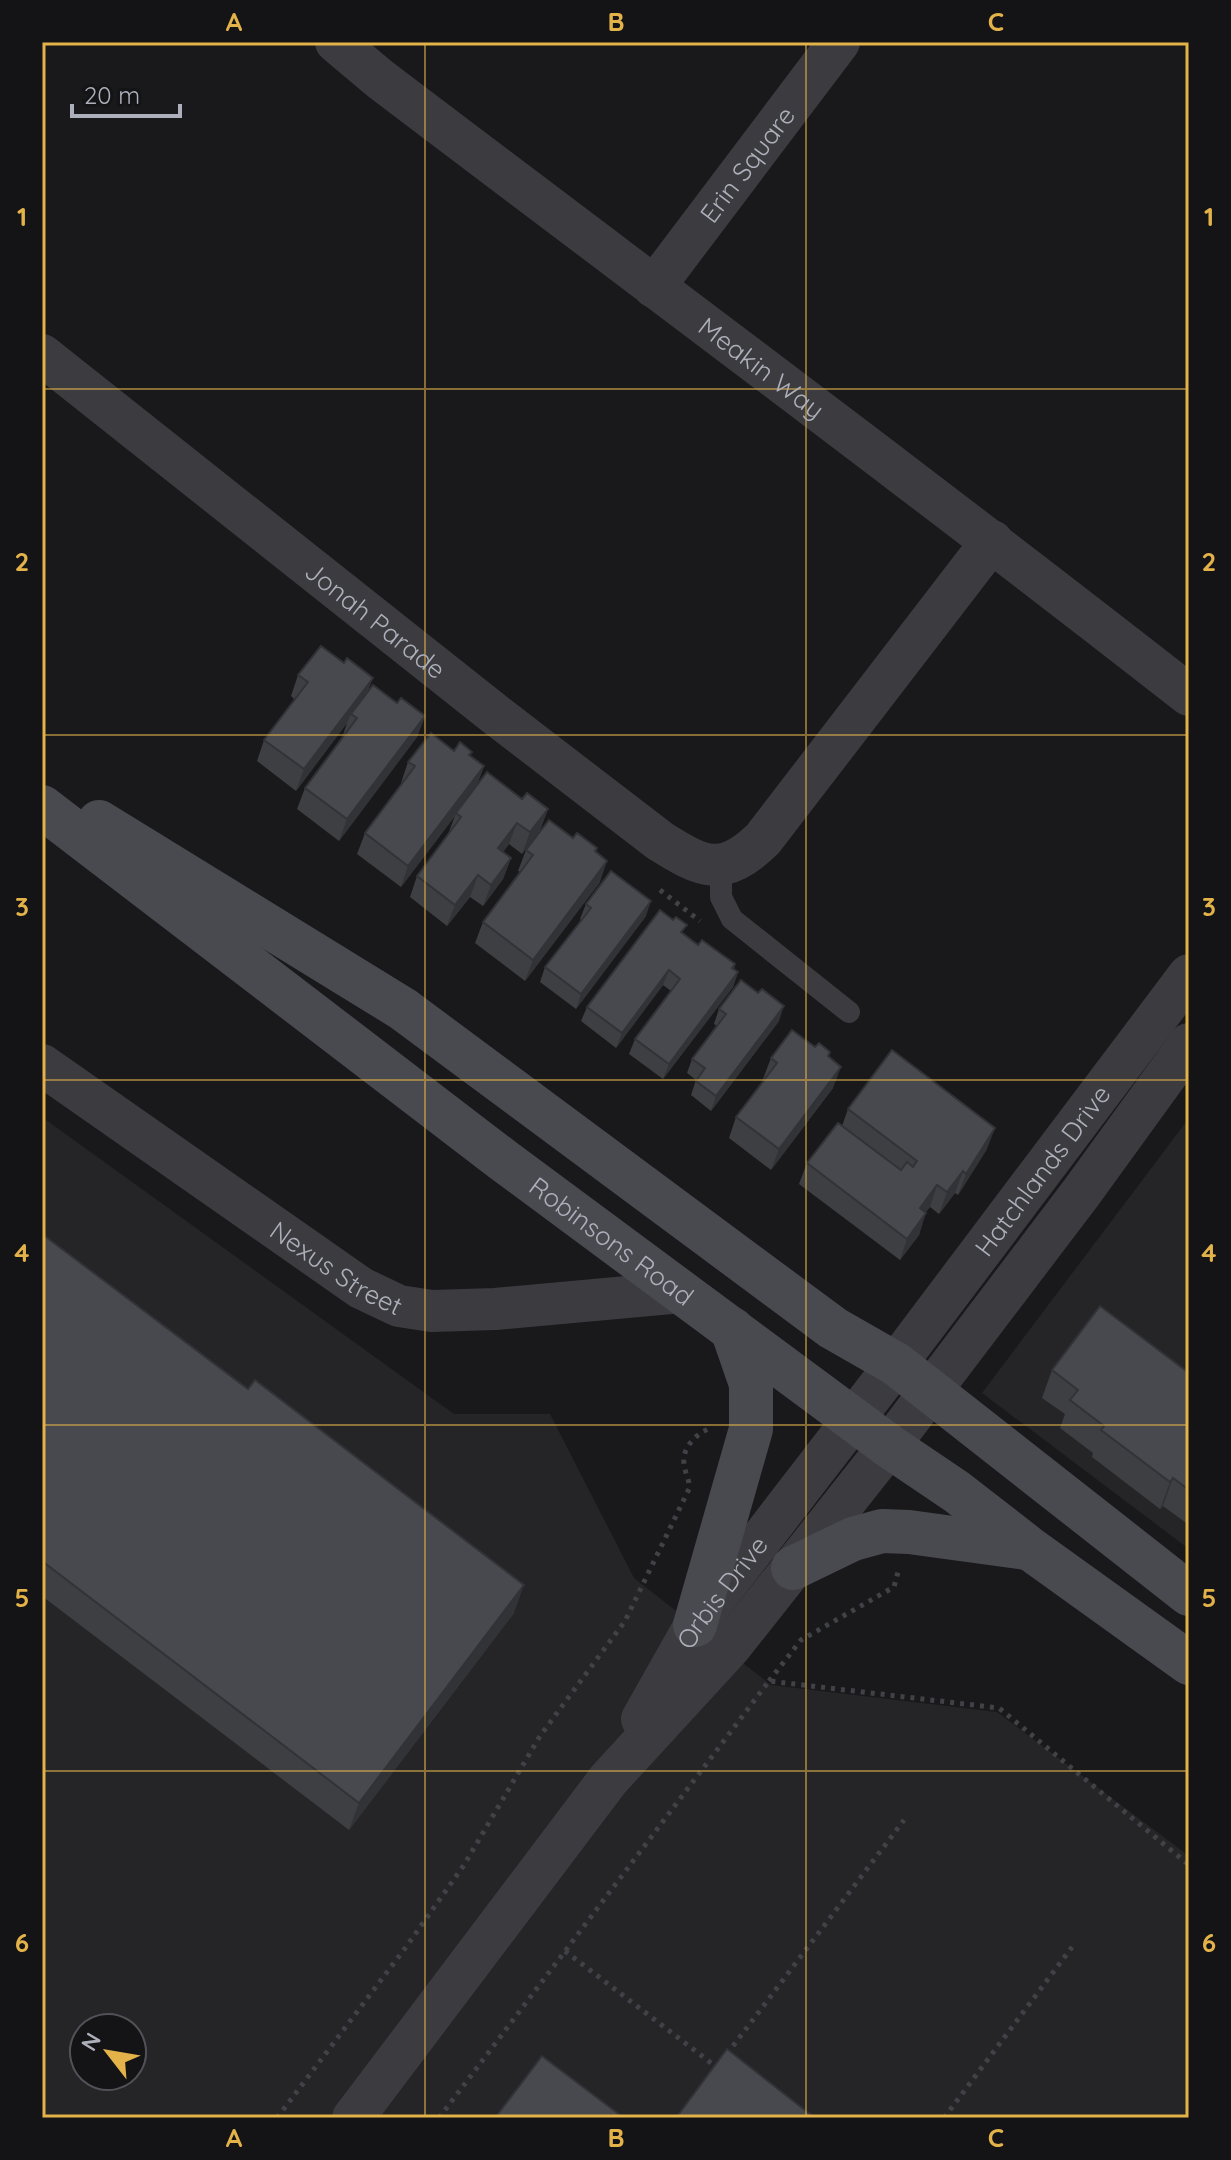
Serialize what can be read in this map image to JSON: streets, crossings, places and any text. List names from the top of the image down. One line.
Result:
{"streets":{"main road":["Robinsons Road"],"street":["Erin Square","Meakin Way","Jonah Parade","Hatchlands Drive","Nexus Street","Orbis Drive"]},"crossings":[["Erin Square","Meakin Way"],["Hatchlands Drive","Robinsons Road"],["Hatchlands Drive","Orbis Drive"],["Robinsons Road","Nexus Street"],["Robinsons Road","Orbis Drive"]],"scale_bar":"20 m","north":"top left","grid":{"columns":["A","B","C"],"rows":["1","2","3","4","5","6"]}}
